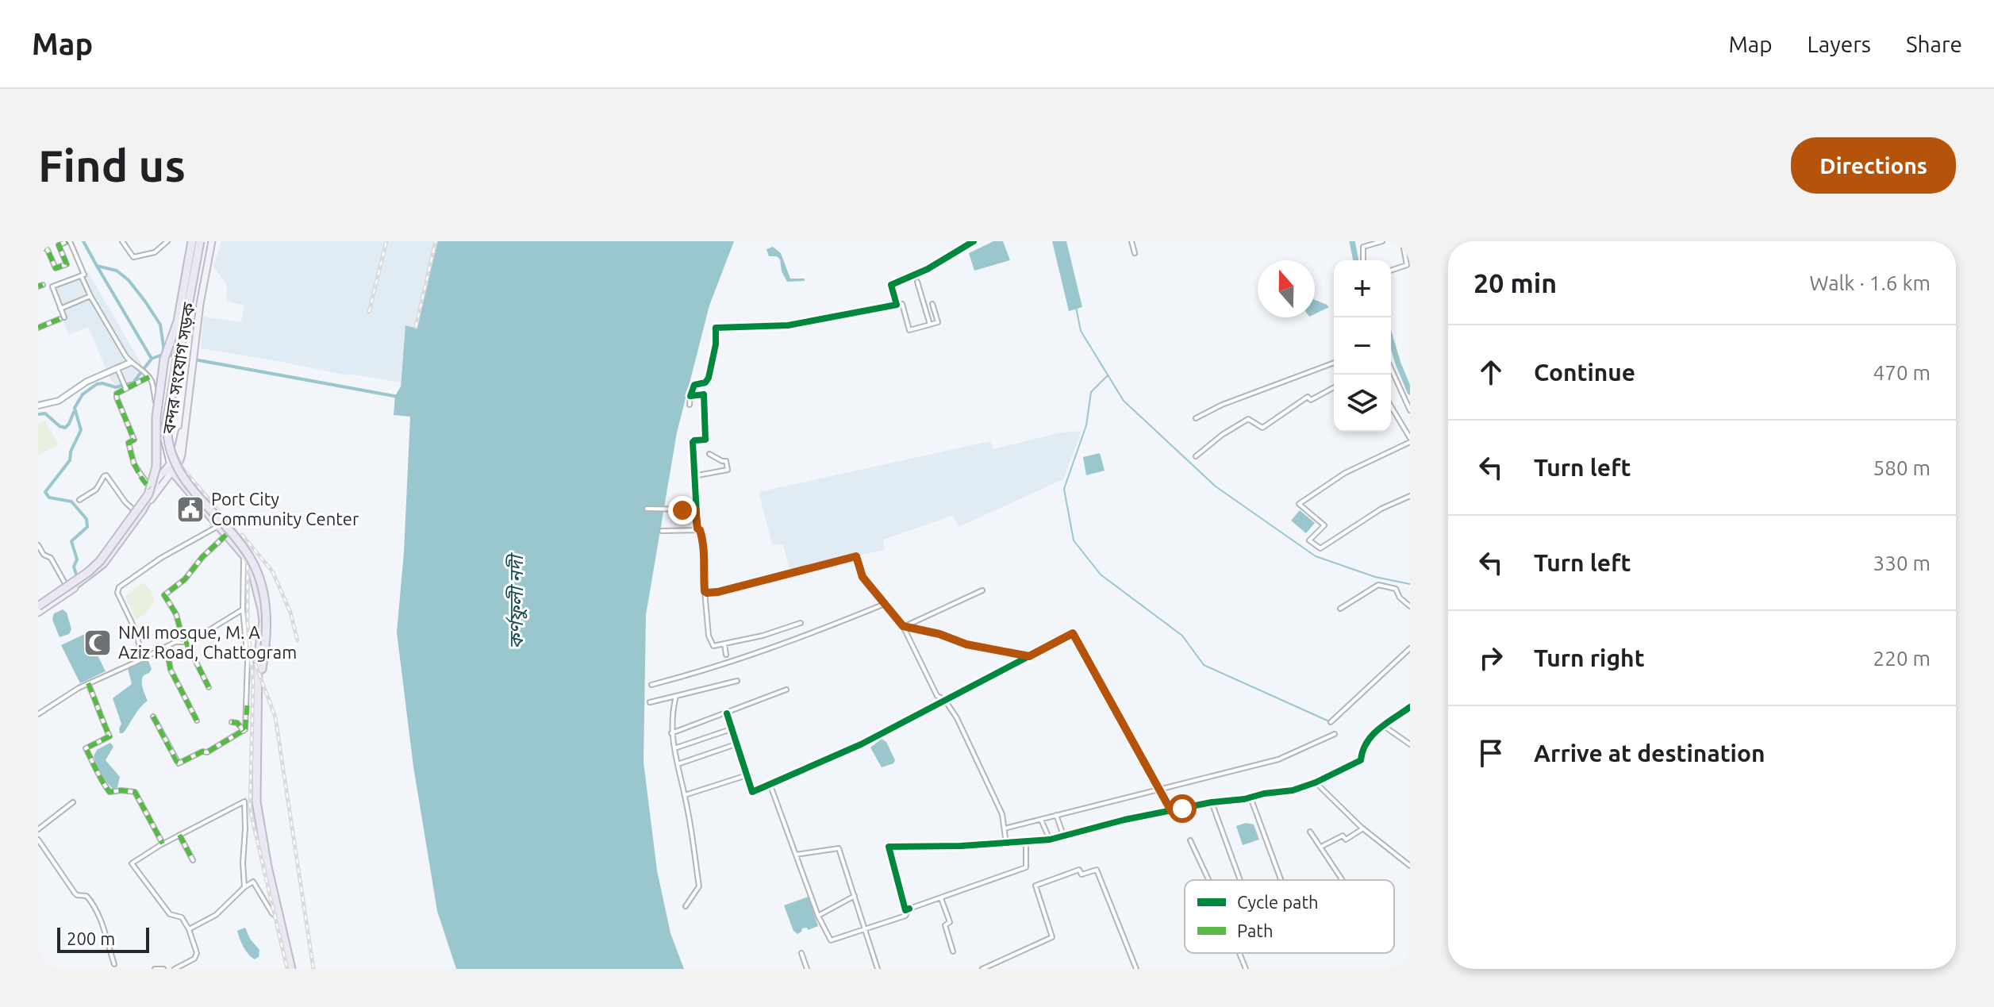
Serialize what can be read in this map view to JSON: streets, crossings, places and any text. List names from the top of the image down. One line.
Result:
{"streets":{"highway":["বন্দর সংযোগ সড়ক"]},"water":["কর্ণফুলী নদী"],"places":{"public building":["Port City Community Center"],"mosque":["NMI mosque, M. A Aziz Road, Chattogram"]},"legend":["Cycle path","Path"],"scale_bar":"200 m","north":"top","page":{"header":"Map","nav":["Map","Layers","Share"],"buttons":"Directions","title":"Find us","heading":["20 min","Walk · 1.6 km"],"map_buttons":["+","−"],"list":[["Continue","470 m"],["Turn left","580 m"],["Turn left","330 m"],["Turn right","220 m"],"Arrive at destination"],"scale":"200 m"}}
